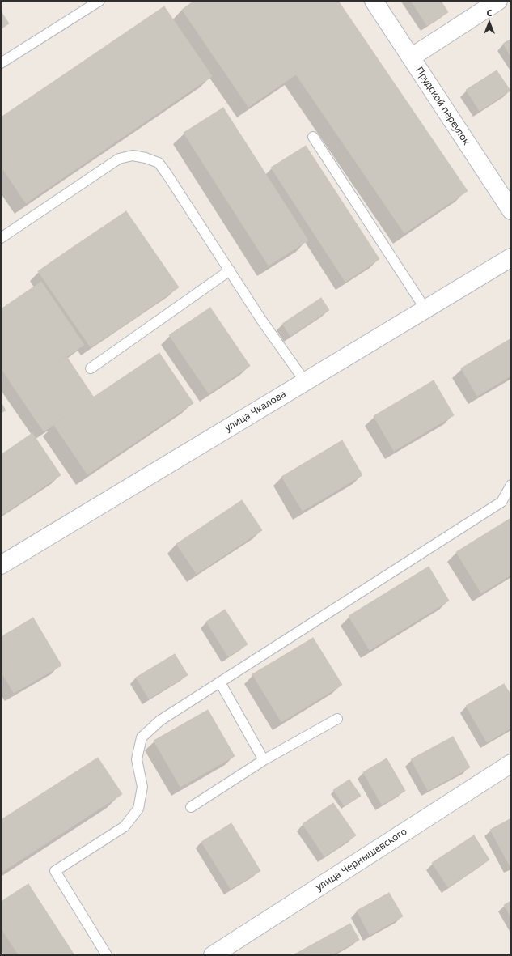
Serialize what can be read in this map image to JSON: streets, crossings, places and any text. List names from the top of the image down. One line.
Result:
{"streets":{"street":["Прудской переулок","улица Чкалова","улица Чернышевского"]},"north":"top"}
